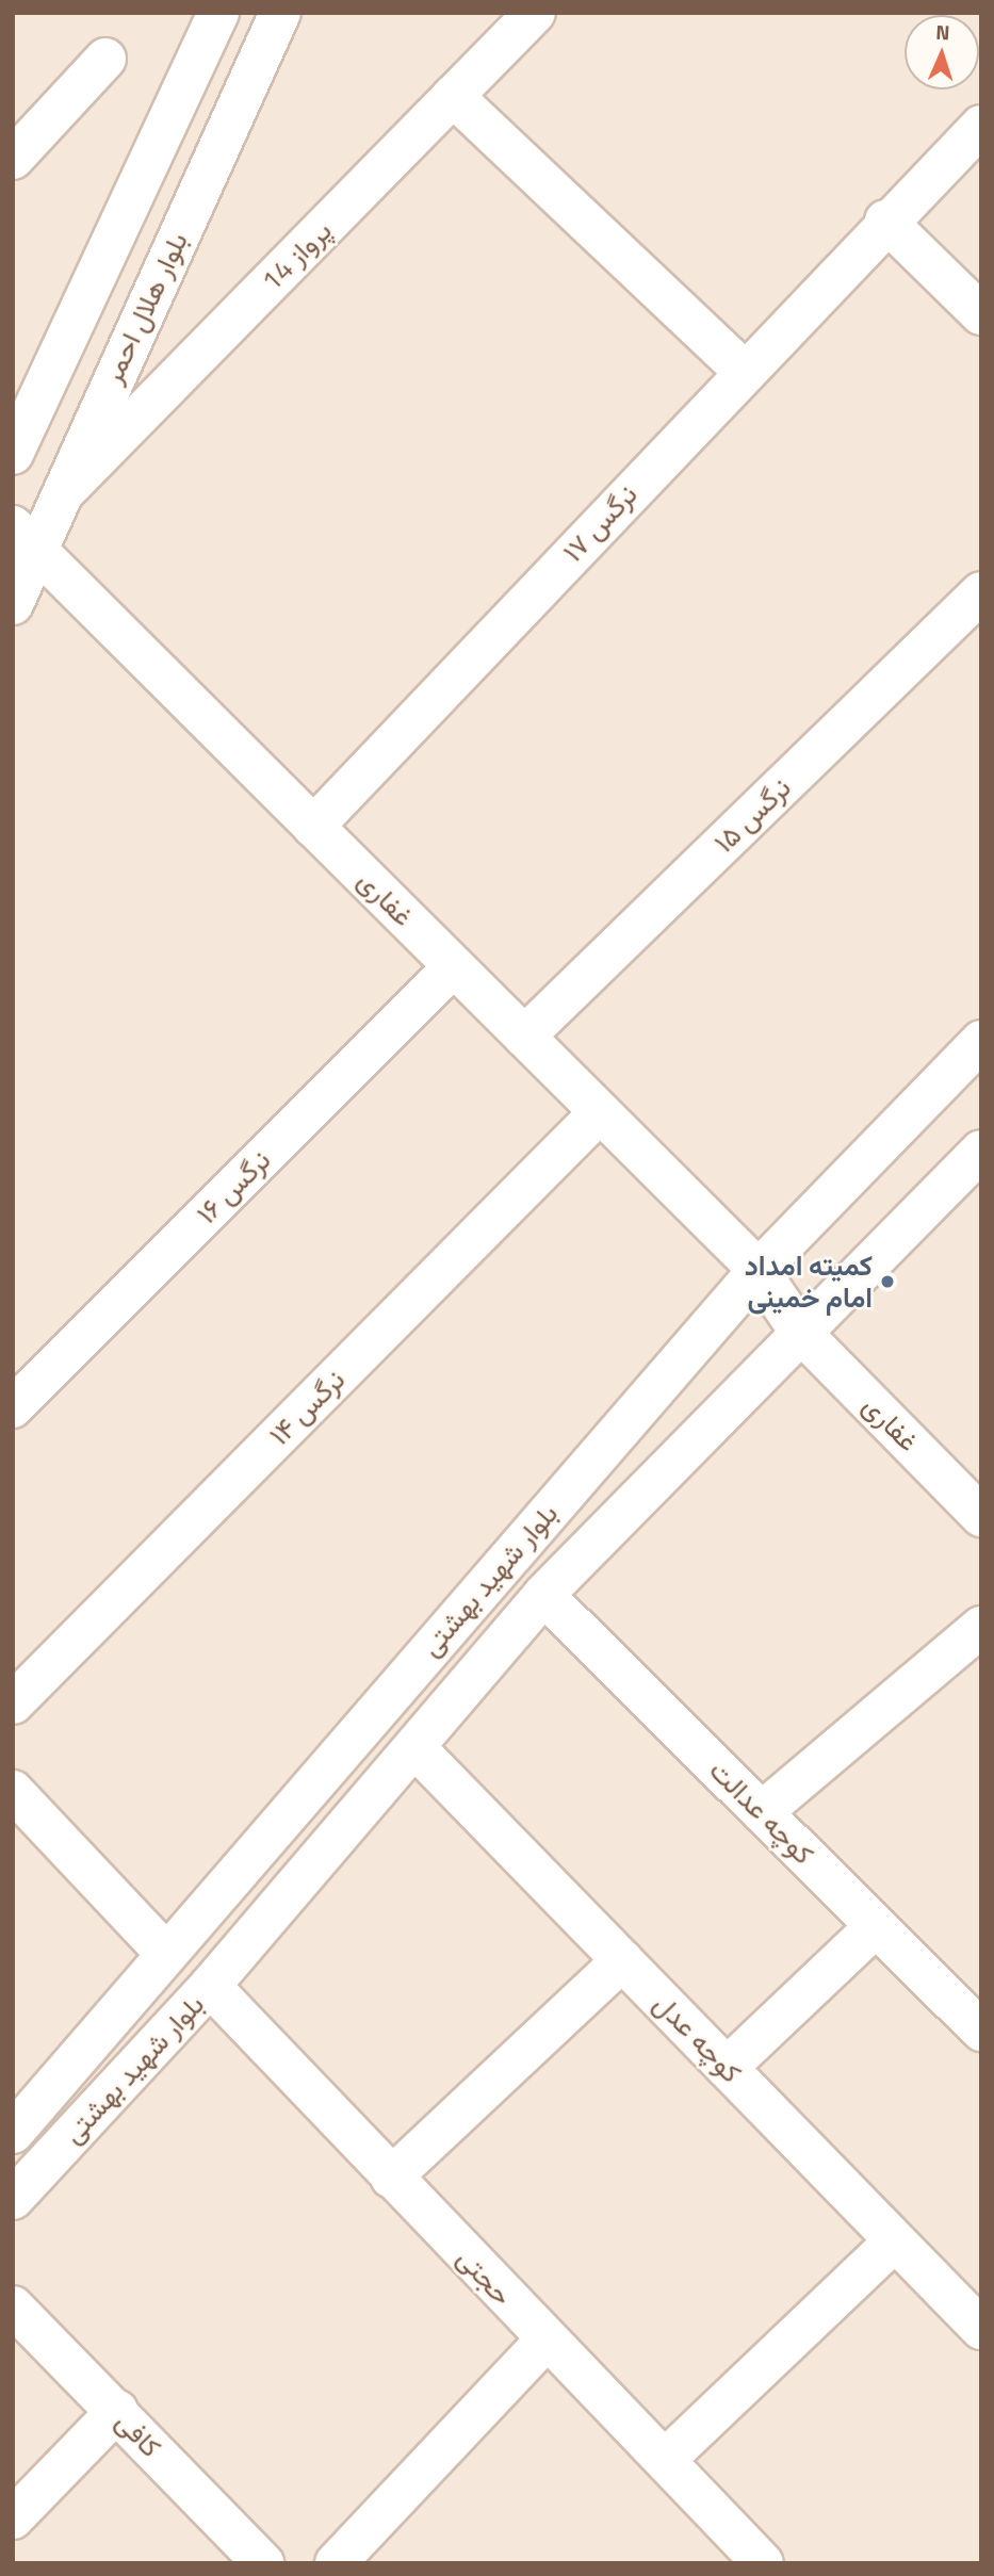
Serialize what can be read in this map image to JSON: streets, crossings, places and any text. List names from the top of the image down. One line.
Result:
{"streets":{"street":["پرواز 14","بلوار هلال احمر","نرگس ۱۷","نرگس ۱۵","غفاری","نرگس ۱۶","نرگس ۱۴","بلوار شهید بهشتی","کوچه عدالت","کوچه عدل","حجتی","کافی"]},"crossings":[["پرواز 14","بلوار هلال احمر"],["بلوار هلال احمر","غفاری"],["نرگس ۱۷","غفاری"],["نرگس ۱۵","غفاری"],["غفاری","نرگس ۱۶"],["غفاری","نرگس ۱۴"],["غفاری","بلوار شهید بهشتی"],["بلوار شهید بهشتی","کوچه عدالت"],["بلوار شهید بهشتی","کوچه عدل"],["بلوار شهید بهشتی","حجتی"]],"places":["کمیته امداد امام خمینی"],"north":"top"}
